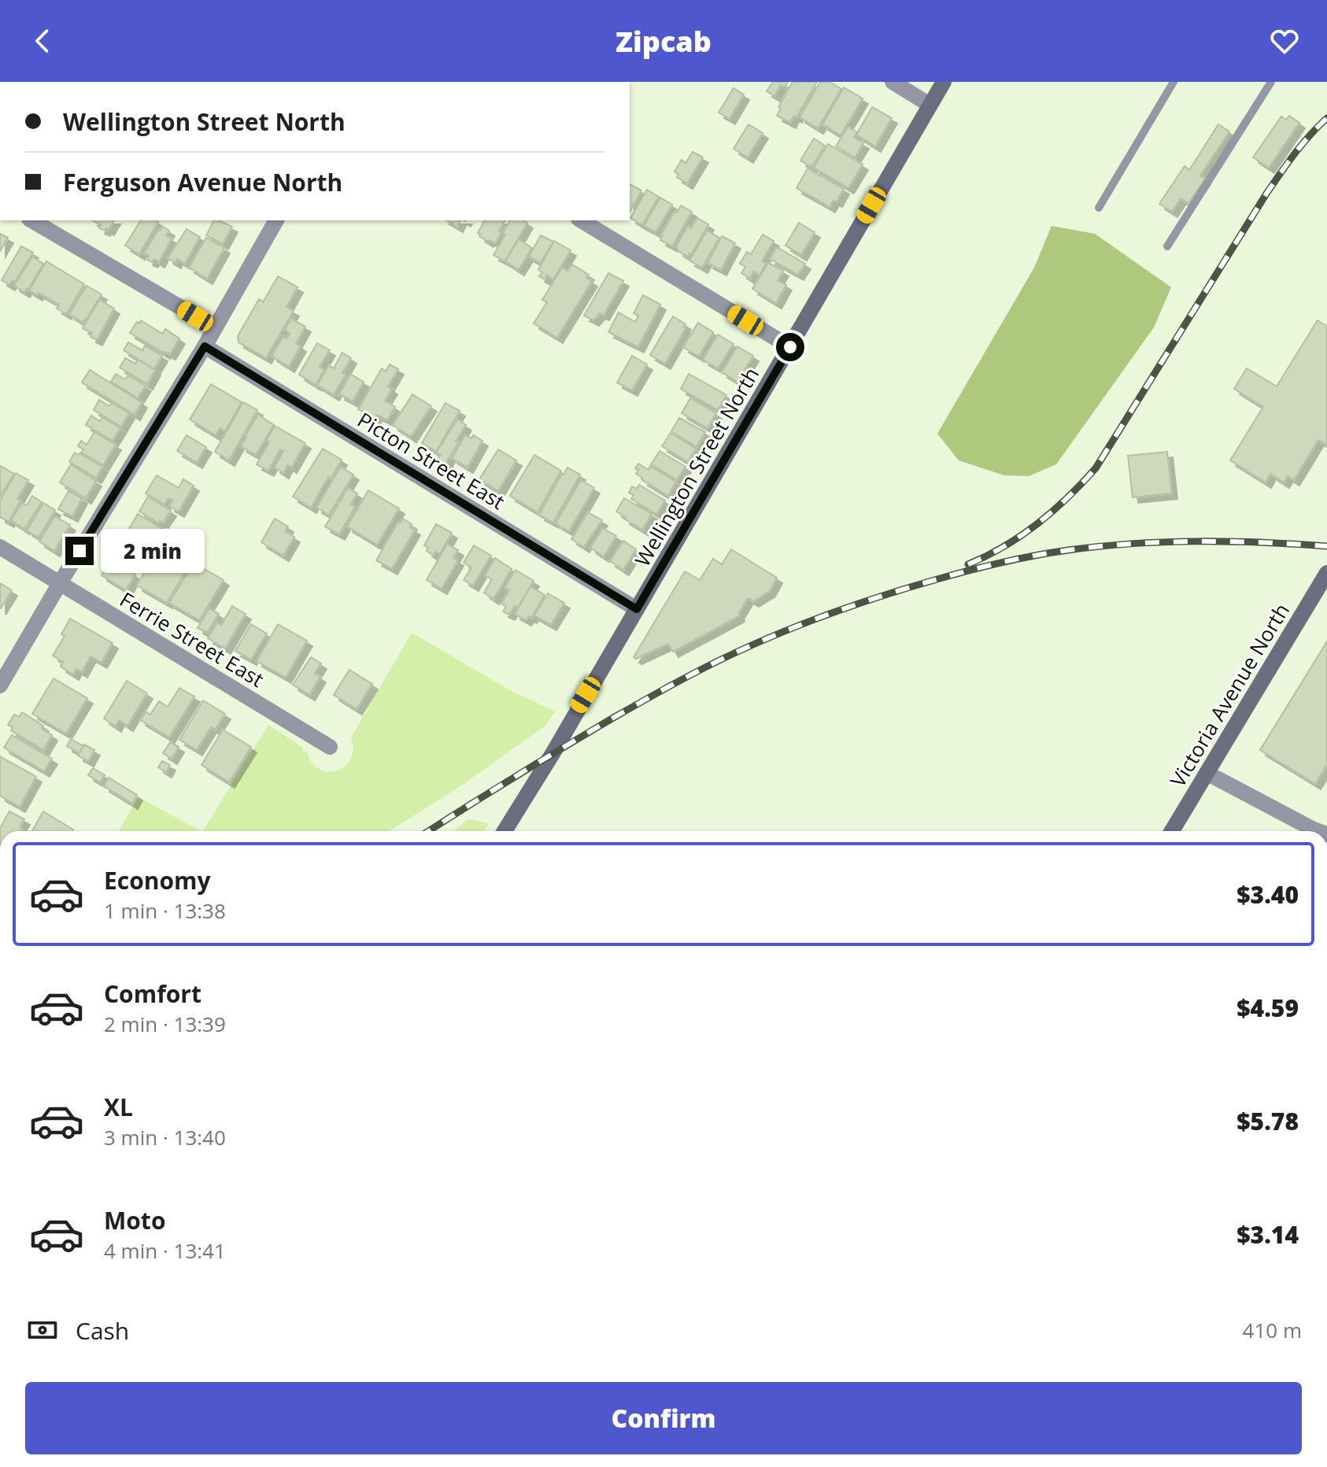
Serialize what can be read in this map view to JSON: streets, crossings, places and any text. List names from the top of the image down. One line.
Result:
{"streets":{"main road":["Wellington Street North","Victoria Avenue North"],"street":["Picton Street East","Ferrie Street East"]},"crossings":[["Picton Street East","Wellington Street North"]],"page":{"header":"Zipcab","banner":["Wellington Street North","Ferguson Avenue North"],"bubble":"2 min","list":[{"name":"Economy","note":"1 min · 13:38","value":"$3.40"},{"name":"Comfort","note":"2 min · 13:39","value":"$4.59"},{"name":"XL","note":"3 min · 13:40","value":"$5.78"},{"name":"Moto","note":"4 min · 13:41","value":"$3.14"}],"pay":["Cash","410 m"],"buttons":"Confirm"}}
